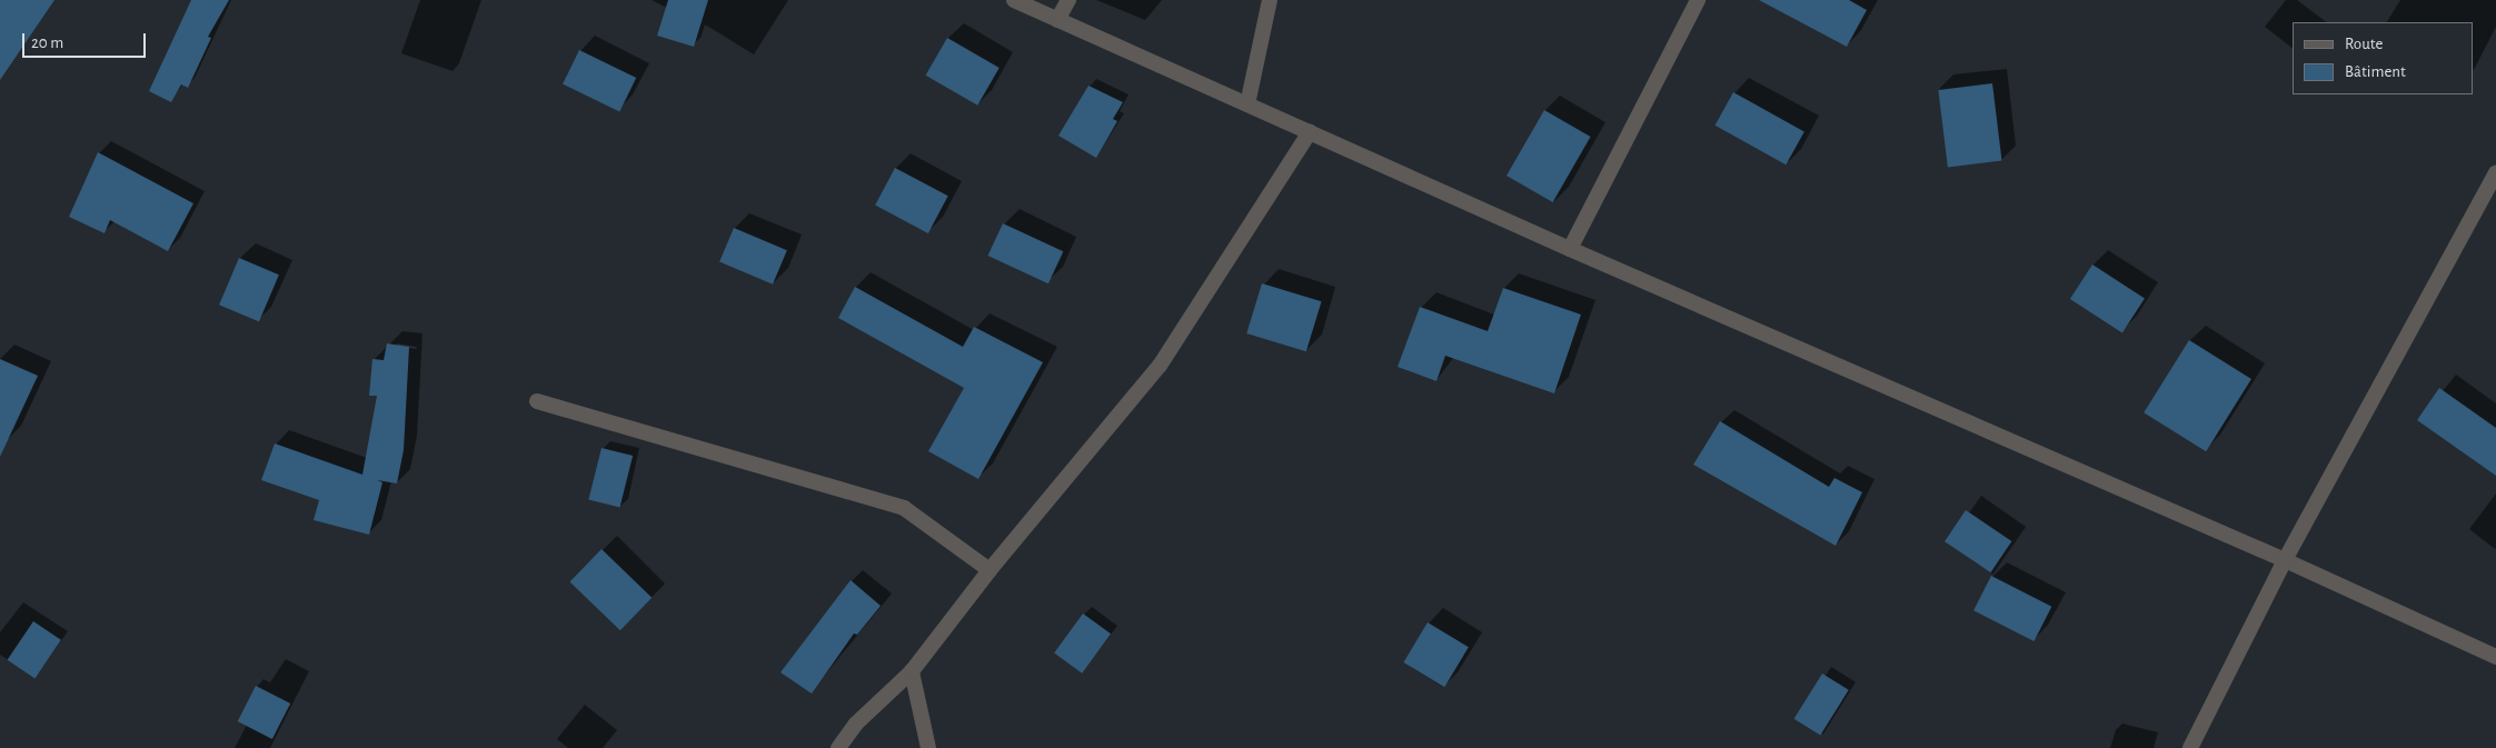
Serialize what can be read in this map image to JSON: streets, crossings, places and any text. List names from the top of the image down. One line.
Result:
{"legend":["Route","Bâtiment"],"scale_bar":"20 m"}
